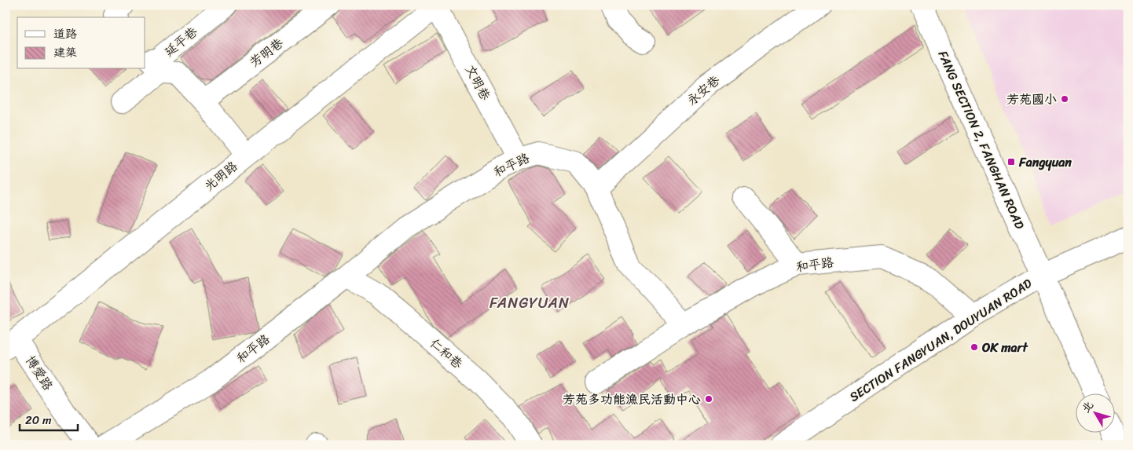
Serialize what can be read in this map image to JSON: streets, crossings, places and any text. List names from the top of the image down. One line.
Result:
{"streets":{"street":["延平巷","芳明巷","文明巷","永安巷","FANG SECTION 2, FANGHAN ROAD","和平路","光明路","SECTION FANGYUAN, DOUYUAN ROAD","仁和巷","博愛路"]},"crossings":[["文明巷","和平路"],["文明巷","光明路"],["永安巷","和平路"],["FANG SECTION 2, FANGHAN ROAD","SECTION FANGYUAN, DOUYUAN ROAD"],["和平路","SECTION FANGYUAN, DOUYUAN ROAD"],["和平路","仁和巷"],["光明路","博愛路"]],"districts":["FANGYUAN"],"places":{"other":["芳苑國小","OK mart","芳苑多功能漁民活動中心"],"transit":["Fangyuan"]},"legend":["道路","建築"],"scale_bar":"20 m","north":"top left"}
